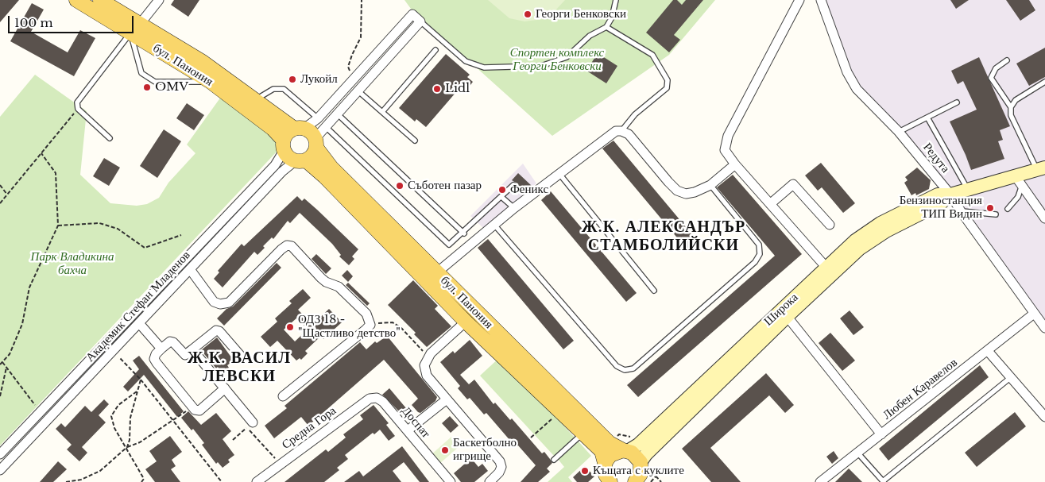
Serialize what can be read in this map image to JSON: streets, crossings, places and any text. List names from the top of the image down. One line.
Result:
{"streets":{"main road":["бул. Панония","Широка"],"street":["Редута","Академик Стефан Младенов","Любен Каравелов","Доспат","Средна Гора"]},"crossings":[["бул. Панония","Академик Стефан Младенов"],["бул. Панония","Широка"],["Редута","Широка"],["Редута","Любен Каравелов"],["Доспат","Средна Гора"]],"districts":["Ж.К. АЛЕКСАНДЪР СТАМБОЛИЙСКИ","Ж.К. ВАСИЛ ЛЕВСКИ"],"parks":["Спортен комплекс Георги Бенковски","Парк Владикина бахча"],"places":["Георги Бенковски","Лукойл","OMV","Lidl","Съботен пазар","Феникс","Бензиностанция ТИП Видин","ОДЗ 18 - \"Щастливо детство\"","Баскетболно игрище","Къщата с куклите"],"scale_bar":"100 m"}
